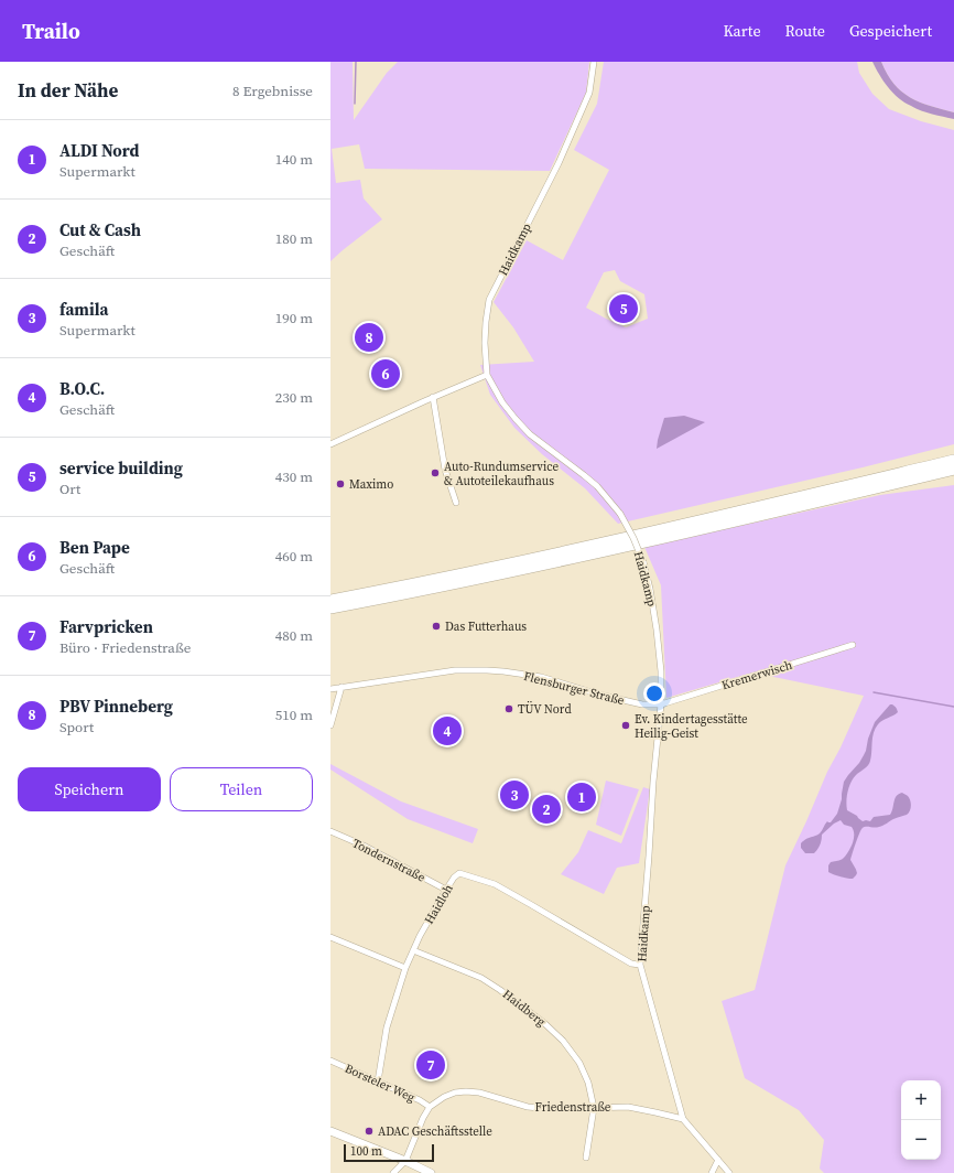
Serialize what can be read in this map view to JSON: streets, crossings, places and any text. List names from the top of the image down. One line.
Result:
{"streets":{"street":["Haidkamp","Kremerwisch","Flensburger Straße","Tondernstraße","Haidloh","Haidberg","Borsteler Weg","Friedenstraße"]},"crossings":[["Haidkamp","Kremerwisch"],["Haidkamp","Flensburger Straße"],["Haidkamp","Haidloh"],["Haidkamp","Friedenstraße"],["Kremerwisch","Flensburger Straße"],["Tondernstraße","Haidloh"],["Haidloh","Haidberg"],["Haidloh","Borsteler Weg"],["Haidberg","Friedenstraße"],["Borsteler Weg","Friedenstraße"]],"places":["Auto-Rundumservice & Autoteilekaufhaus","Maximo","Das Futterhaus","TÜV Nord","Ev. Kindertagesstätte Heilig-Geist","ADAC Geschäftsstelle"],"scale_bar":"100 m","page":{"header":"Trailo","nav":["Karte","Route","Gespeichert"],"heading":["In der Nähe","8 Ergebnisse"],"list":[{"mark":"1","name":"ALDI Nord","note":"Supermarkt","value":"140 m"},{"mark":"2","name":"Cut & Cash","note":"Geschäft","value":"180 m"},{"mark":"3","name":"famila","note":"Supermarkt","value":"190 m"},{"mark":"4","name":"B.O.C.","note":"Geschäft","value":"230 m"},{"mark":"5","name":"service building","note":"Ort","value":"430 m"},{"mark":"6","name":"Ben Pape","note":"Geschäft","value":"460 m"},{"mark":"7","name":"Farvpricken","note":"Büro · Friedenstraße","value":"480 m"},{"mark":"8","name":"PBV Pinneberg","note":"Sport","value":"510 m"}],"pins":["5","8","6","4","3","1","2","7"],"buttons":["Speichern","Teilen"],"map_buttons":["+","−"],"scale":"100 m"}}
